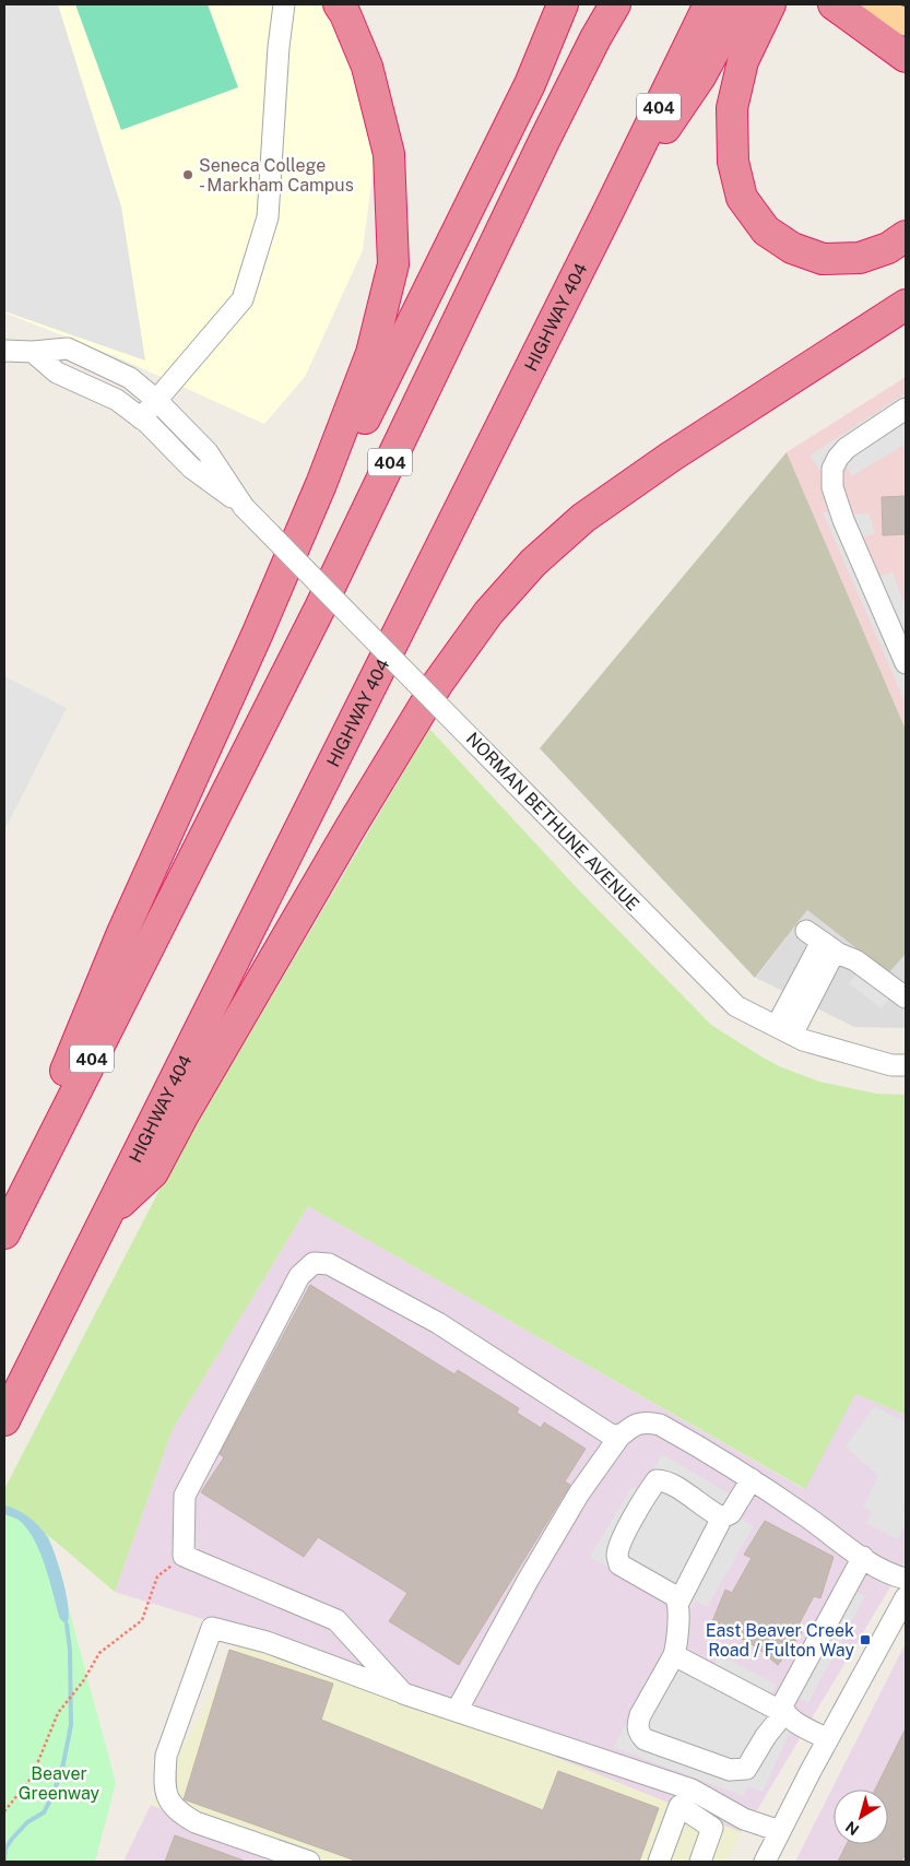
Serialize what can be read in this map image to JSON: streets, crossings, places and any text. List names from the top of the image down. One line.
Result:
{"streets":{"highway":["404","HIGHWAY 404"],"street":["NORMAN BETHUNE AVENUE"]},"parks":["Beaver Greenway"],"places":{"other":["Seneca College - Markham Campus"],"transit":["East Beaver Creek Road / Fulton Way"]},"north":"bottom left"}
